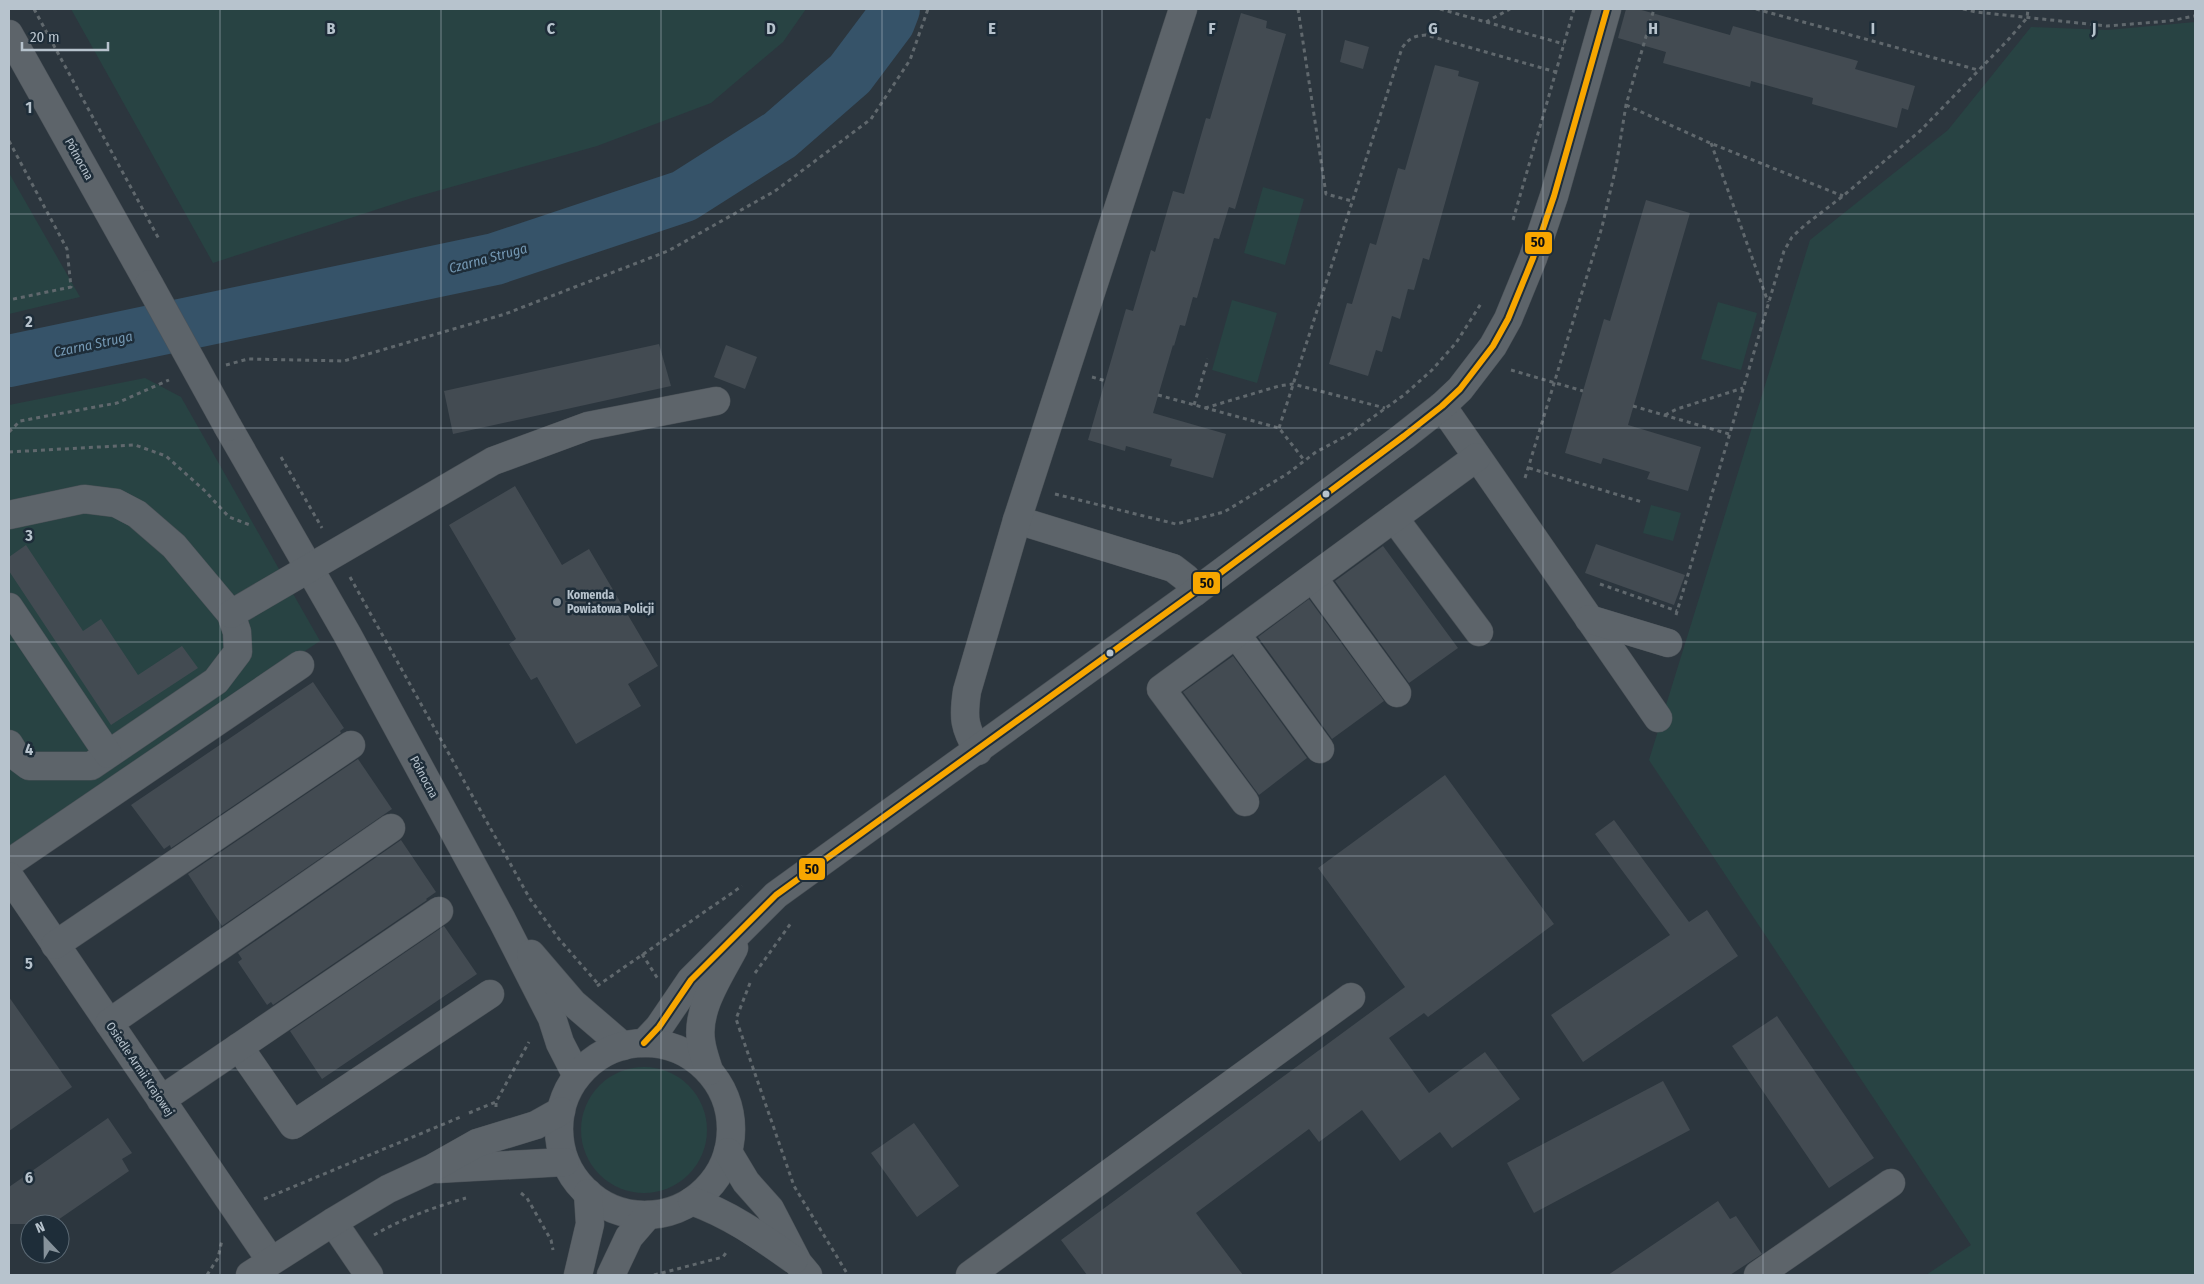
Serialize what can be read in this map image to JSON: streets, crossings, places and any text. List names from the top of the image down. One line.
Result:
{"streets":{"street":["Północna","Osiedle Armii Krajowej"]},"water":["Czarna Struga"],"places":["Komenda Powiatowa Policji"],"lines":["transit line 50"],"scale_bar":"20 m","north":"top","grid":{"columns":["B","C","D","E","F","G","H","I","J"],"rows":["1","2","3","4","5","6"]}}
